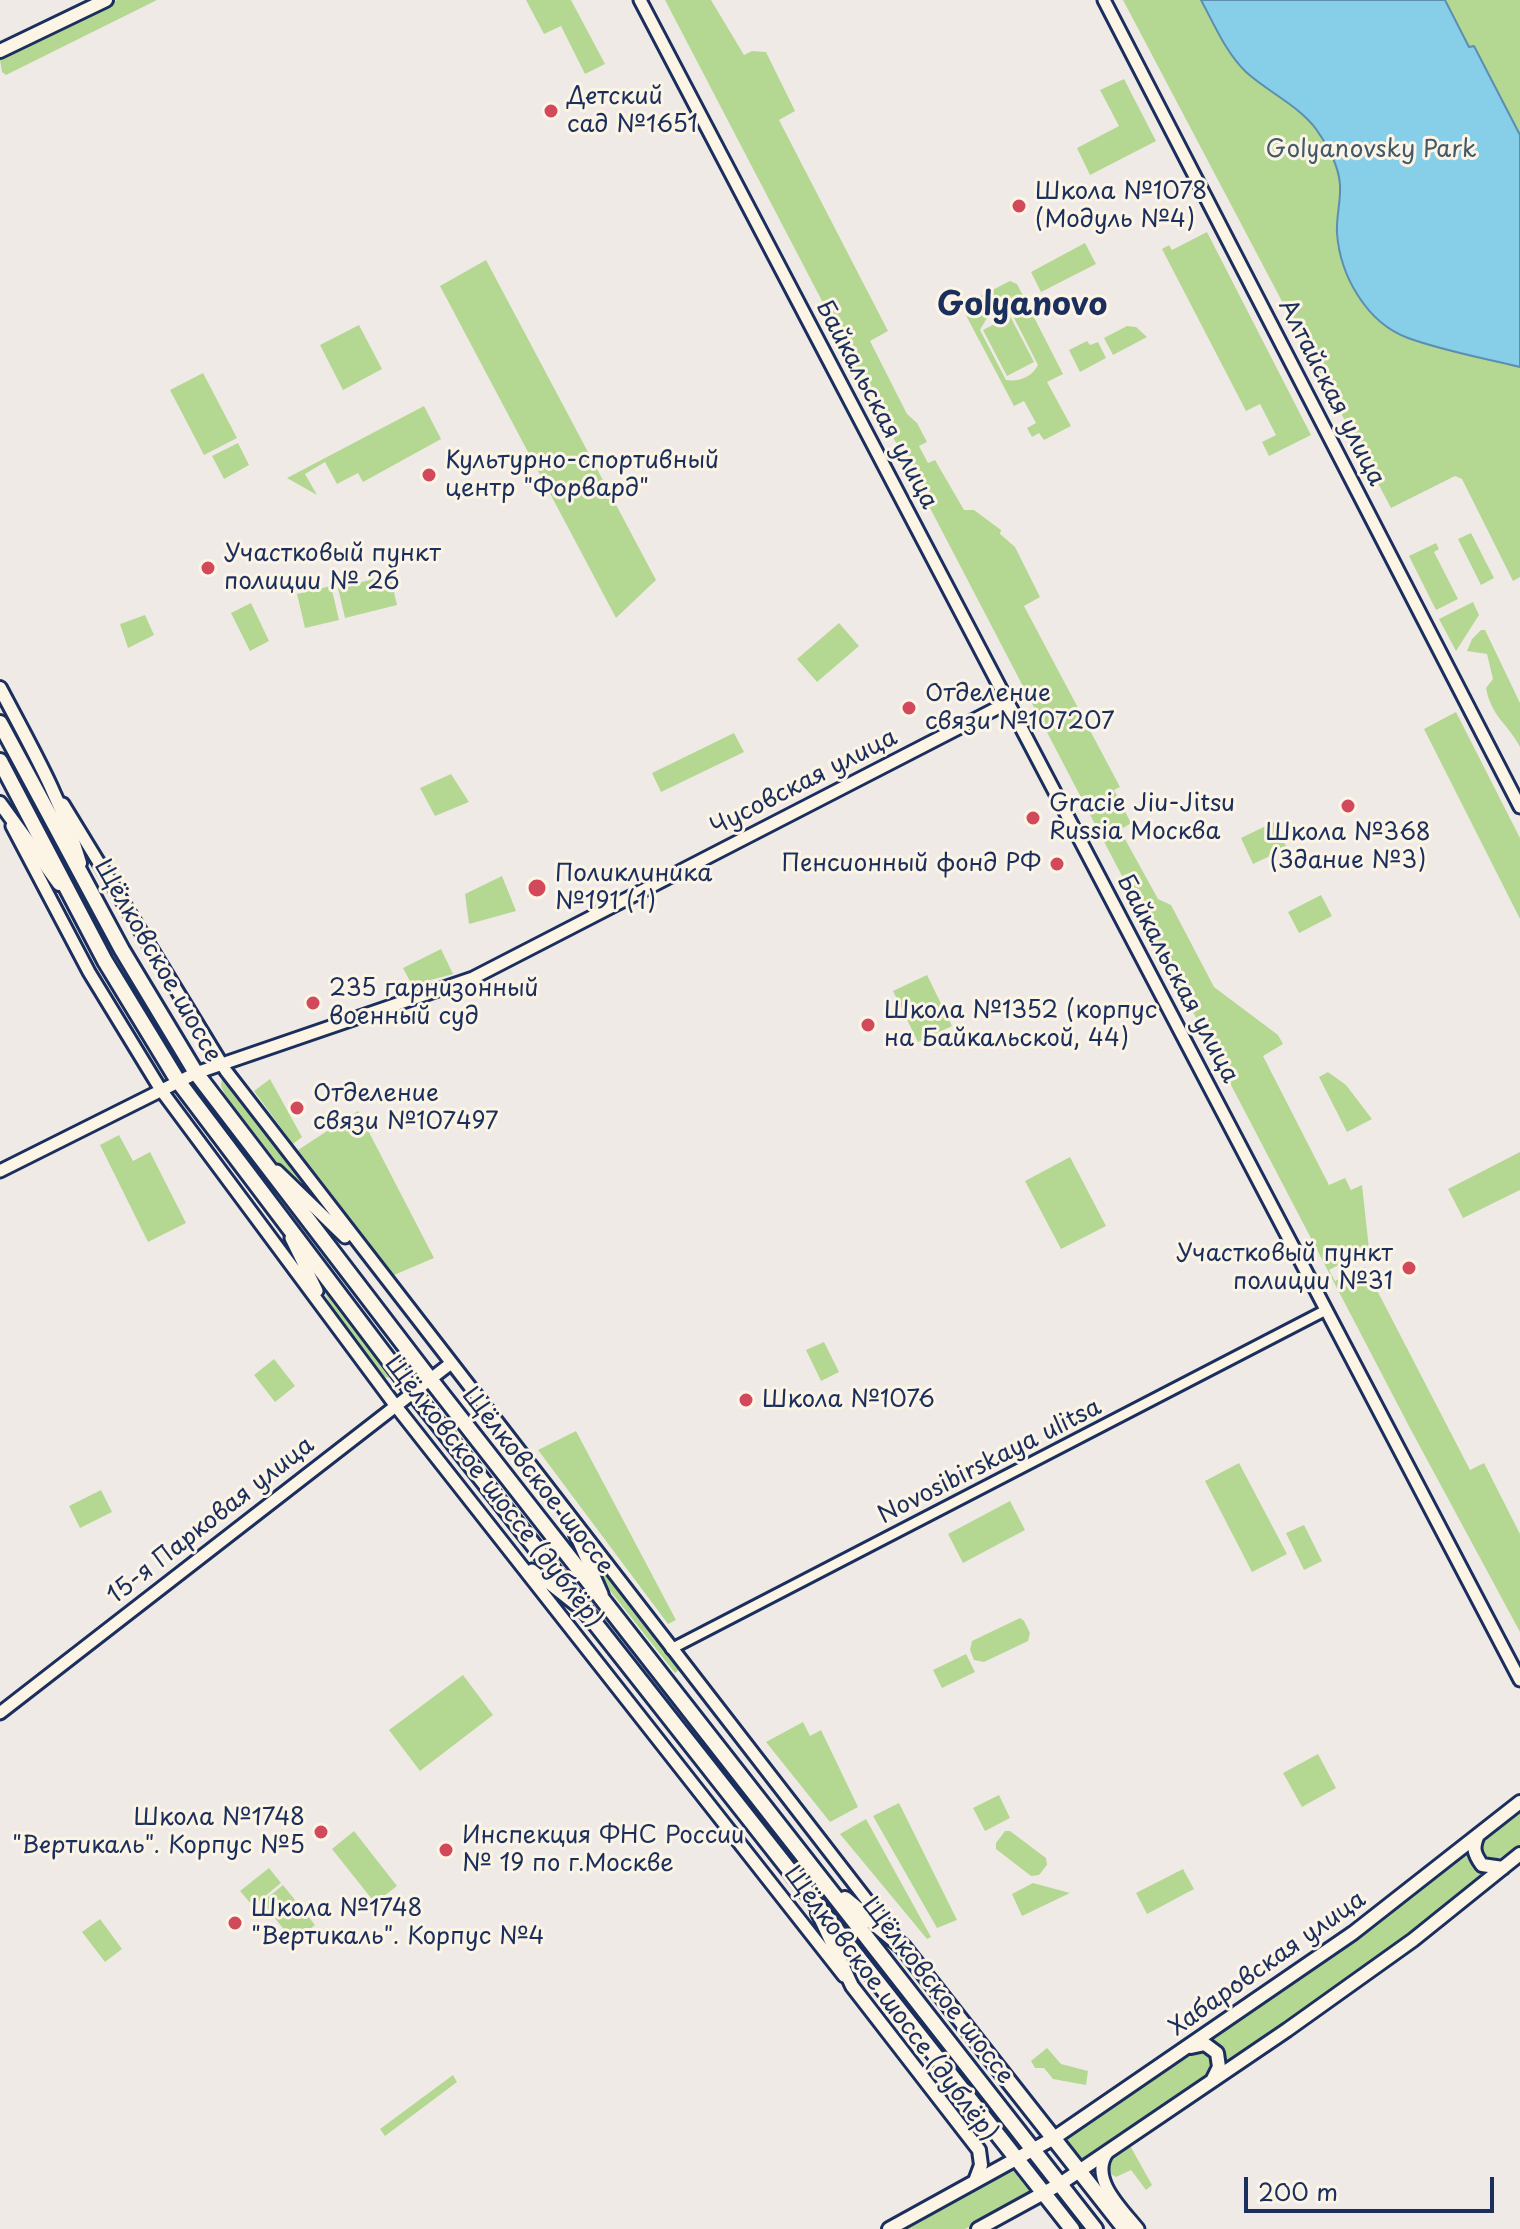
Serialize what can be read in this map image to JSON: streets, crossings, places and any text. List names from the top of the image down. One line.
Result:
{"streets":{"main road":["Щёлковское шоссе","Щёлковское шоссе (дублёр)","Хабаровская улица"],"street":["Алтайская улица","Байкальская улица","Чусовская улица","Novosibirskaya ulitsa","15-я Парковая улица"]},"crossings":[["Байкальская улица","Чусовская улица"],["Байкальская улица","Novosibirskaya ulitsa"],["Чусовская улица","Щёлковское шоссе"],["Чусовская улица","Щёлковское шоссе (дублёр)"],["Щёлковское шоссе","Щёлковское шоссе (дублёр)"],["Щёлковское шоссе","15-я Парковая улица"],["Щёлковское шоссе","Хабаровская улица"],["Novosibirskaya ulitsa","Щёлковское шоссе (дублёр)"],["Щёлковское шоссе (дублёр)","15-я Парковая улица"],["Щёлковское шоссе (дублёр)","Хабаровская улица"]],"districts":["Golyanovo"],"parks":["Golyanovsky Park"],"places":["Детский сад №1651","Школа №1078 (Модуль №4)","Культурно-спортивный центр \"Форвард\"","Участковый пункт полиции № 26","Отделение связи №107207","Школа №368 (Здание №3)","Gracie Jiu-Jitsu Russia Москва","Пенсионный фонд РФ","Поликлиника №191 (1)","235 гарнизонный военный суд","Школа №1352 (корпус на Байкальской, 44)","Отделение связи №107497","Участковый пункт полиции №31","Школа №1076","Школа №1748 \"Вертикаль\". Корпус №5","Инспекция ФНС России № 19 по г.Москве","Школа №1748 \"Вертикаль\". Корпус №4"],"scale_bar":"200 m"}
